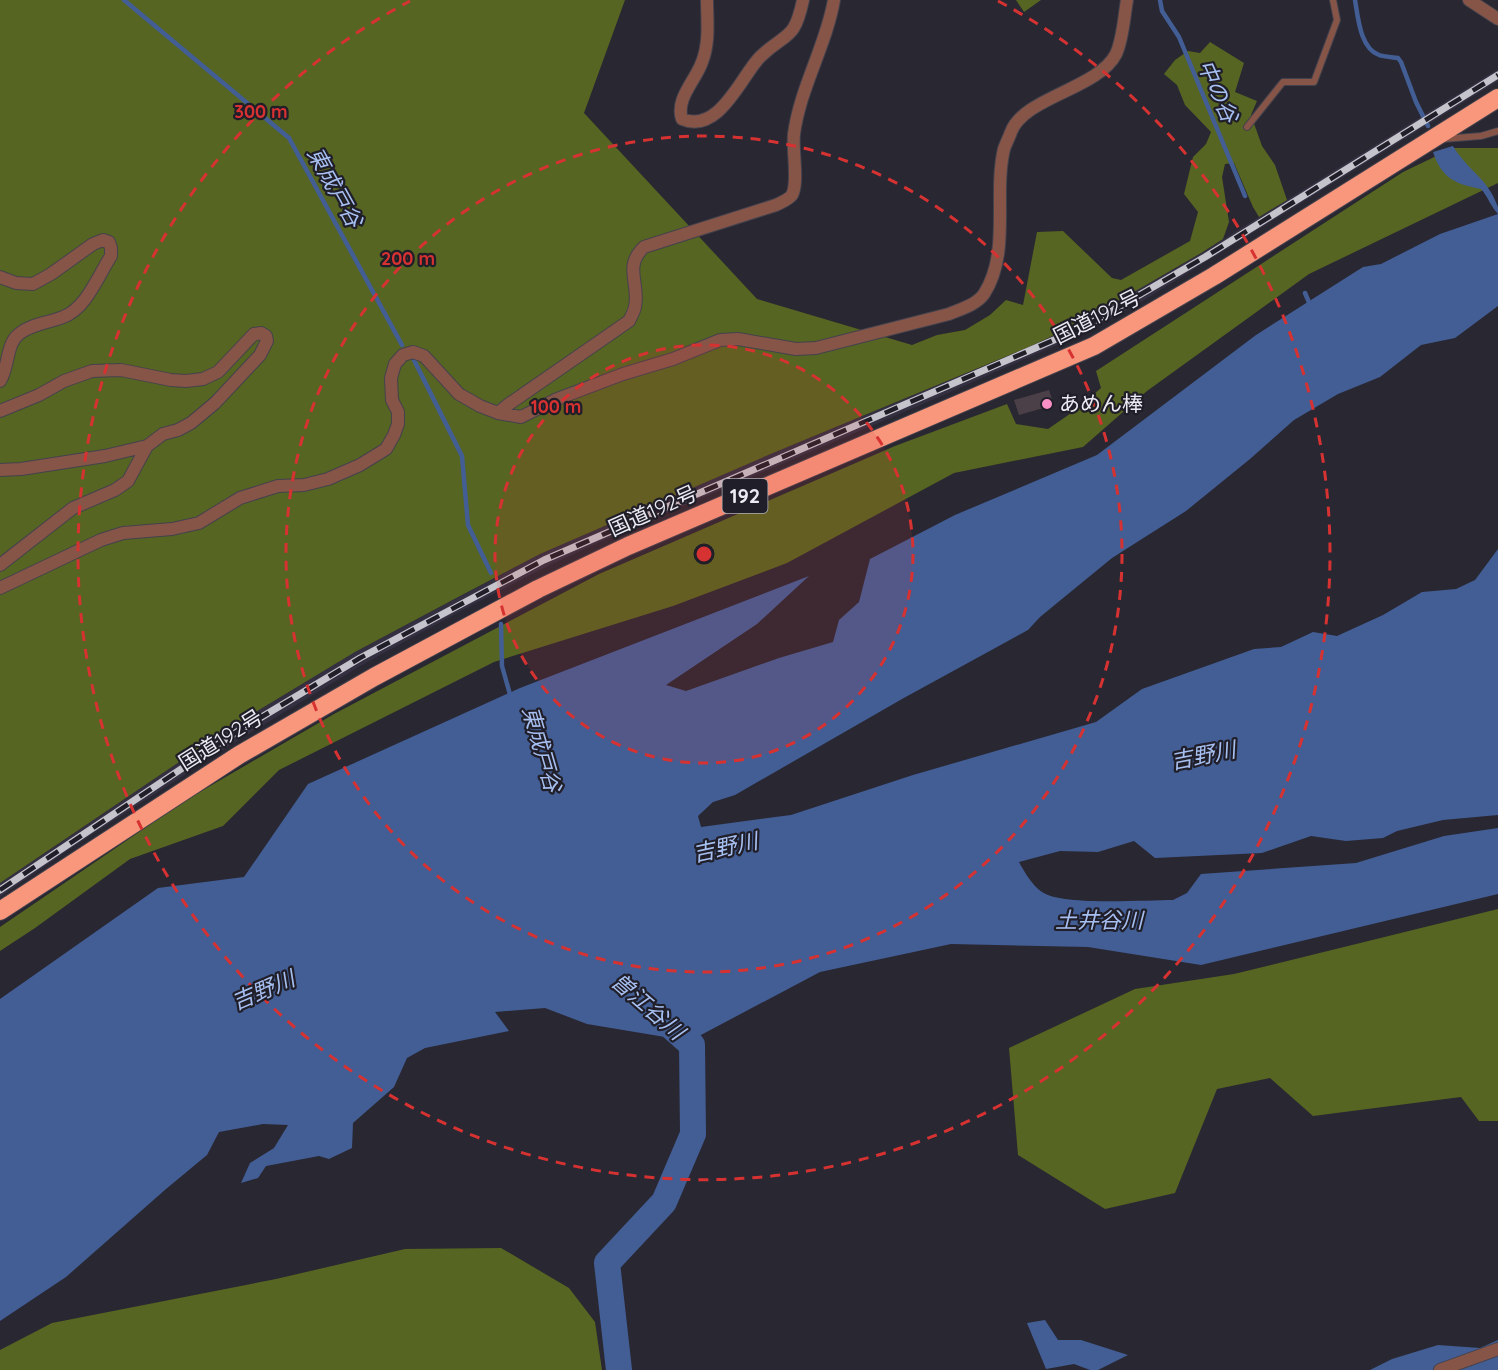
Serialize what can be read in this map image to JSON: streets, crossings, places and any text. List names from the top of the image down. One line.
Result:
{"streets":{"highway":["国道192号","192"]},"water":["中の谷","東成戸谷","吉野川","土井谷川","曽江谷川"],"places":["あめん棒"],"rings":["300 m","200 m","100 m"]}
